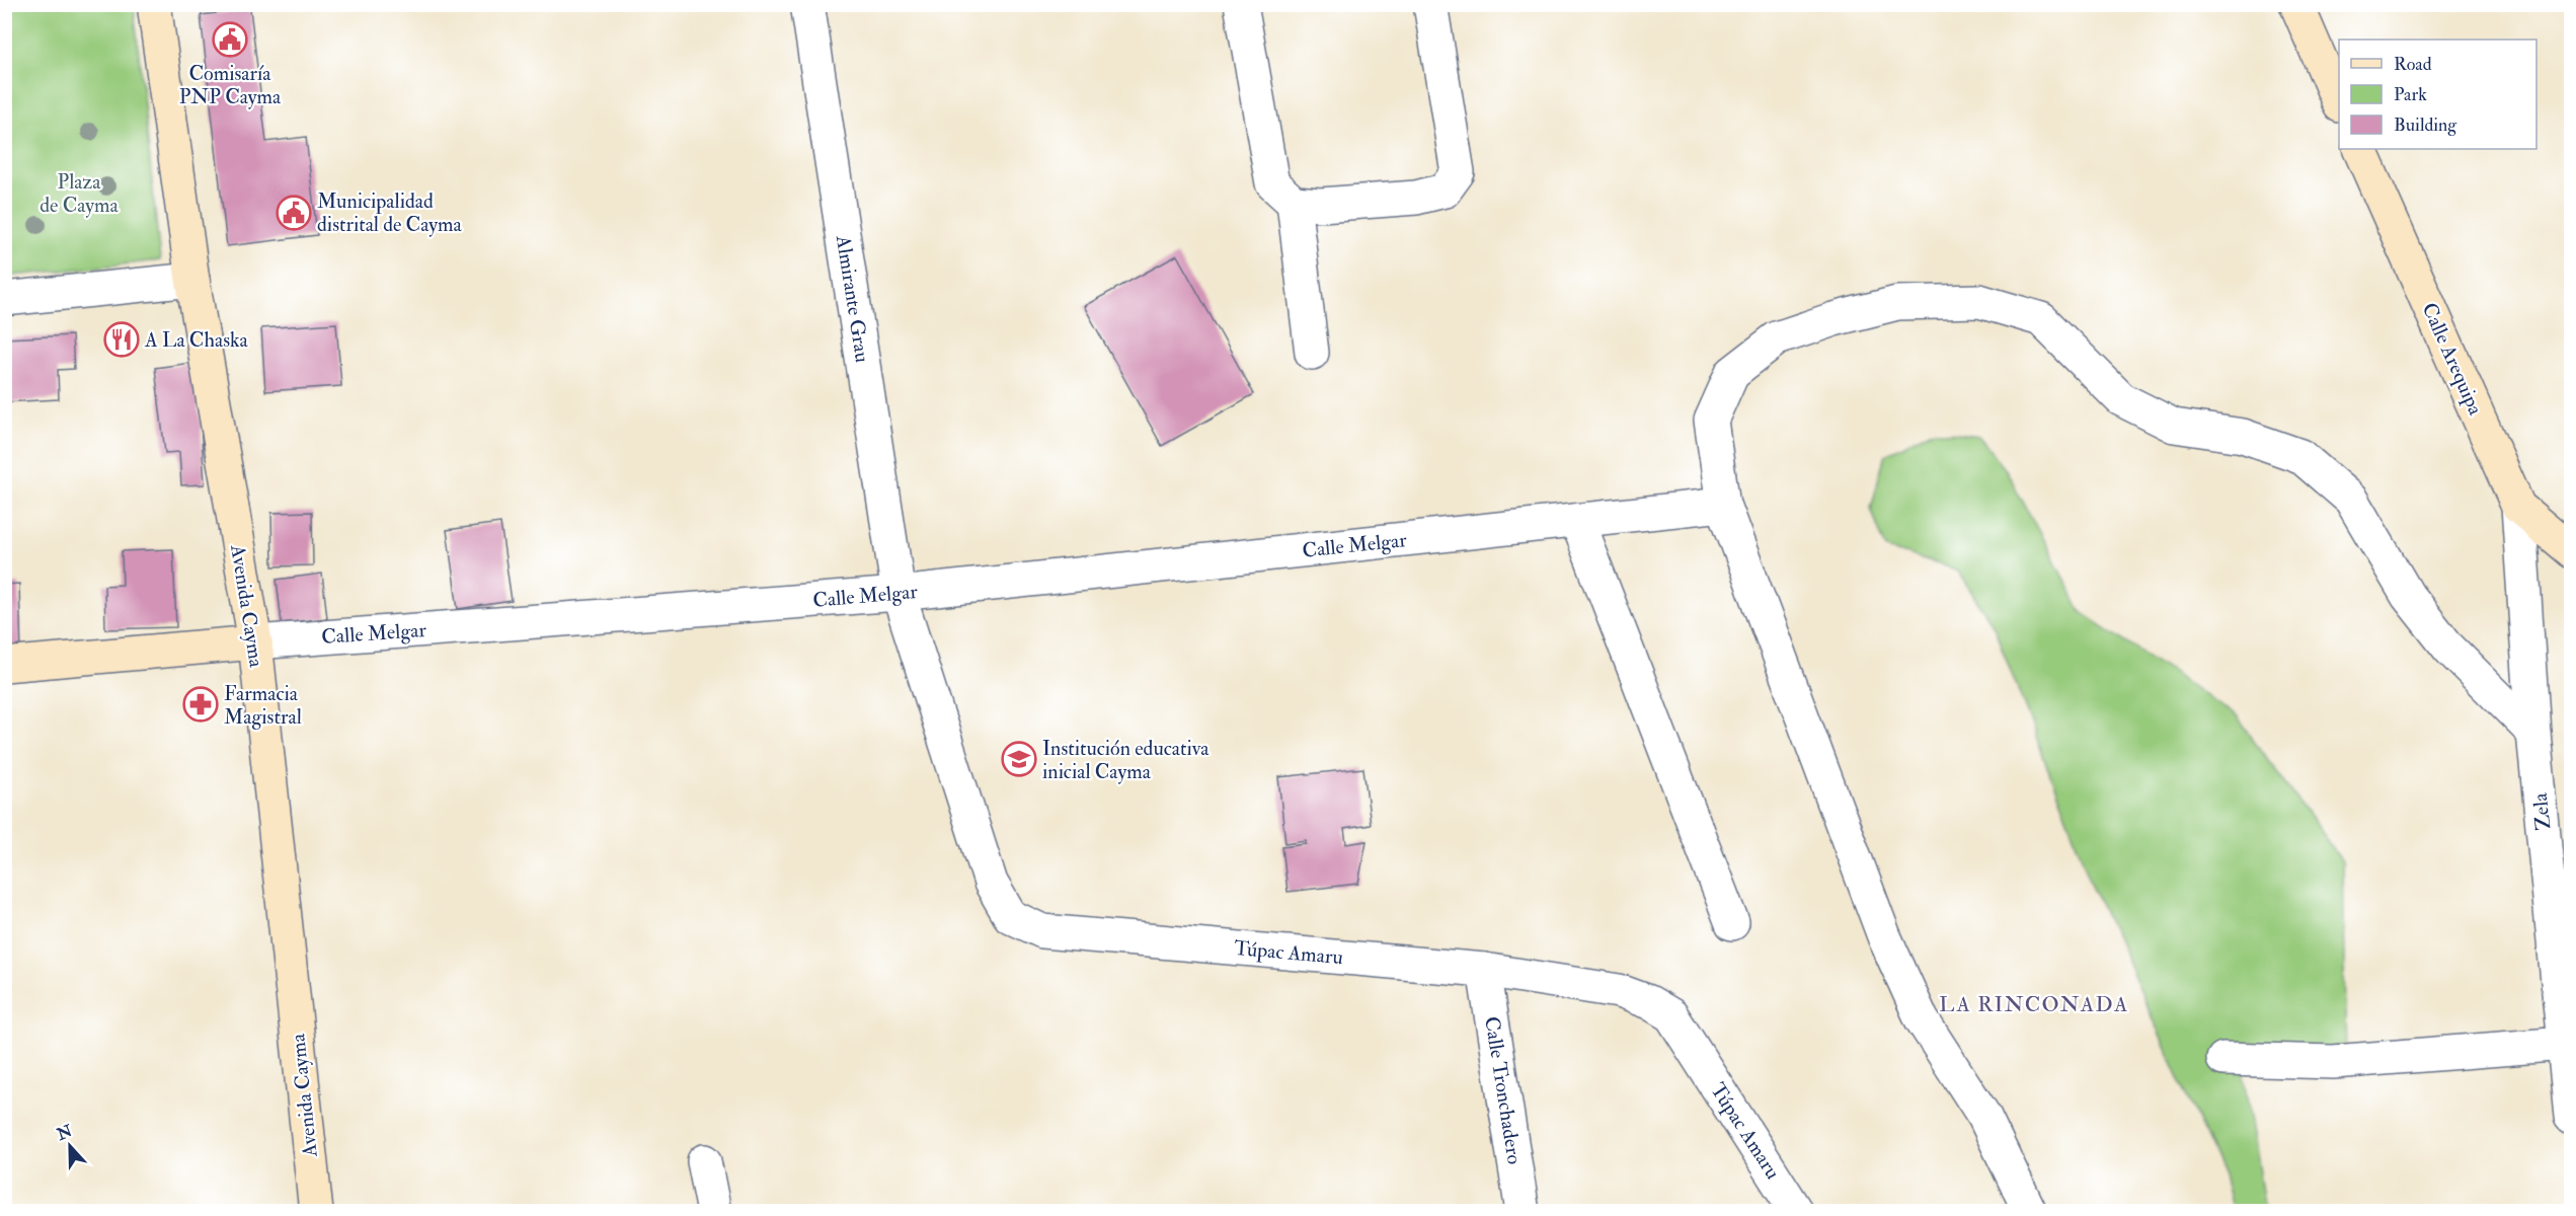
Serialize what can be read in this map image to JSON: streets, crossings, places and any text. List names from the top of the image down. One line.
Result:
{"streets":{"main road":["Calle Arequipa","Calle Melgar","Avenida Cayma"],"street":["Almirante Grau","Zela","Túpac Amaru","Calle Tronchadero"]},"crossings":[["Almirante Grau","Calle Melgar"],["Almirante Grau","Túpac Amaru"],["Calle Arequipa","Zela"],["Calle Melgar","Avenida Cayma"],["Calle Melgar","Túpac Amaru"],["Túpac Amaru","Calle Tronchadero"]],"districts":["LA RINCONADA"],"parks":["Plaza de Cayma"],"places":{"public building":["Comisaría PNP Cayma","Municipalidad distrital de Cayma"],"restaurant":["A La Chaska"],"pharmacy":["Farmacia Magistral"],"school or university":["Institución educativa inicial Cayma"]},"legend":["Road","Park","Building"],"north":"top"}
